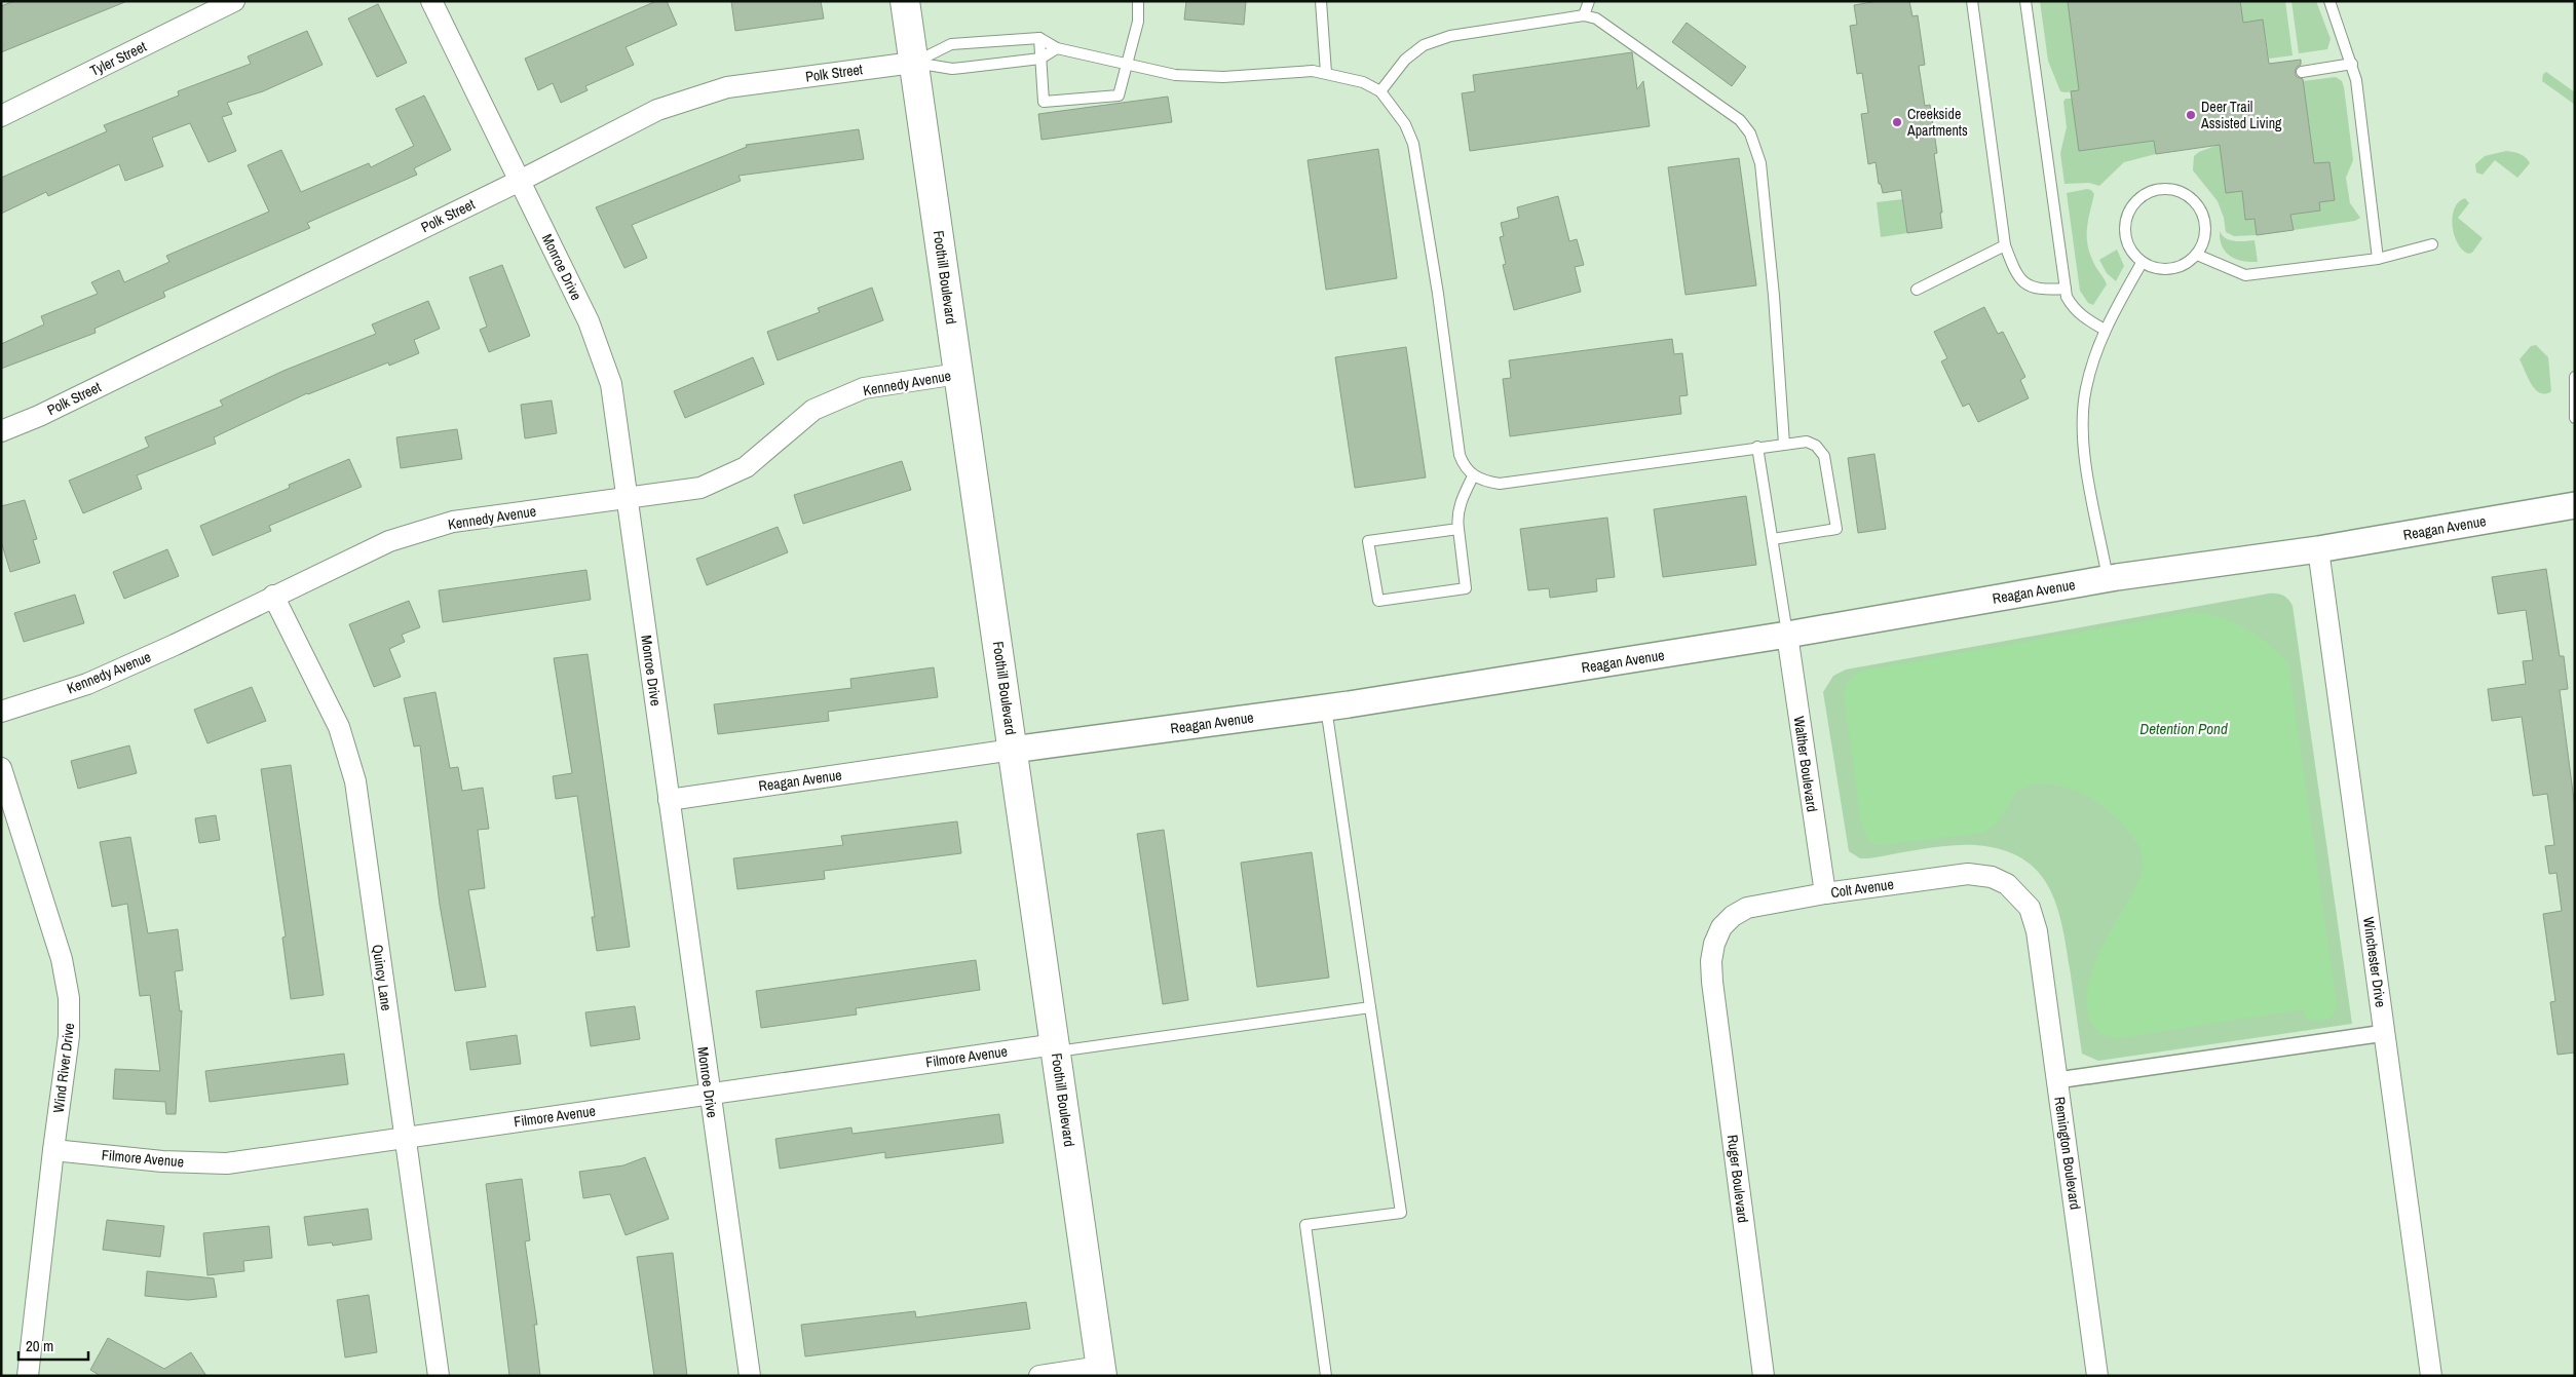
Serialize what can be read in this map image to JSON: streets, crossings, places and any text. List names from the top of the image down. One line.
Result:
{"streets":{"main road":["Foothill Boulevard"],"street":["Tyler Street","Polk Street","Monroe Drive","Kennedy Avenue","Reagan Avenue","Walther Boulevard","Colt Avenue","Winchester Drive","Quincy Lane","Filmore Avenue","Wind River Drive","Remington Boulevard","Ruger Boulevard"]},"crossings":[["Polk Street","Monroe Drive"],["Polk Street","Foothill Boulevard"],["Monroe Drive","Kennedy Avenue"],["Monroe Drive","Reagan Avenue"],["Monroe Drive","Filmore Avenue"],["Foothill Boulevard","Kennedy Avenue"],["Foothill Boulevard","Reagan Avenue"],["Foothill Boulevard","Filmore Avenue"],["Kennedy Avenue","Quincy Lane"],["Reagan Avenue","Walther Boulevard"],["Reagan Avenue","Winchester Drive"],["Walther Boulevard","Colt Avenue"],["Colt Avenue","Remington Boulevard"],["Colt Avenue","Ruger Boulevard"],["Quincy Lane","Filmore Avenue"],["Filmore Avenue","Wind River Drive"]],"water":["Detention Pond"],"places":["Deer Trail Assisted Living","Creekside Apartments"],"scale_bar":"20 m"}
